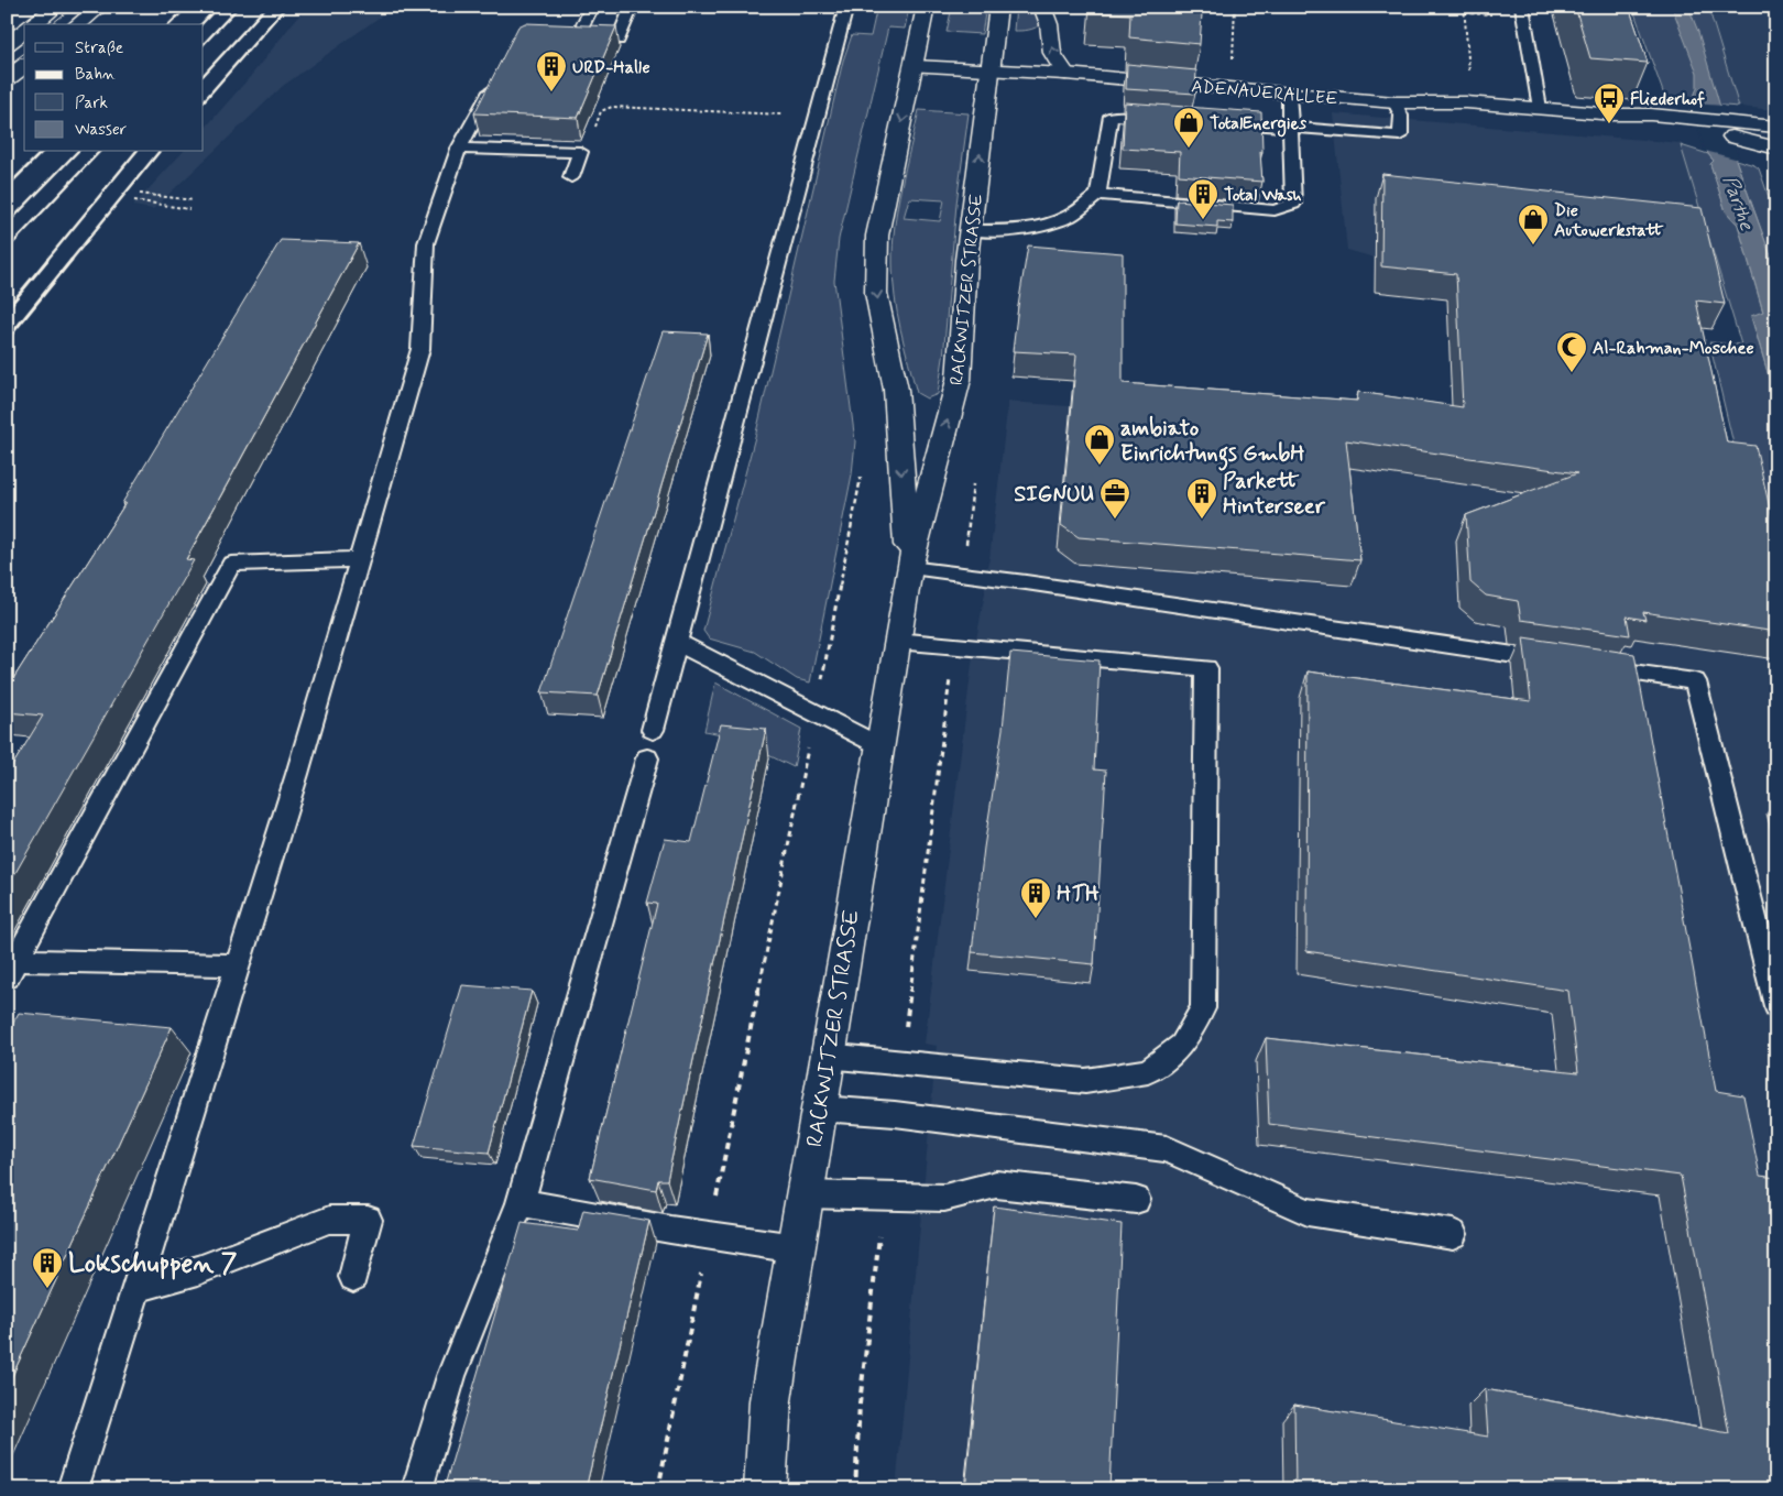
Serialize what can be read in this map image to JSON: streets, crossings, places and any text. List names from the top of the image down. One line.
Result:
{"streets":{"main road":["ADENAUERALLEE","RACKWITZER STRASSE"]},"crossings":[["ADENAUERALLEE","RACKWITZER STRASSE"]],"water":["Parthe"],"places":{"building":["URD-Halle","Total Wash","Parkett Hinterseer","HTH","Lokschuppen 7"],"bus stop":["Fliederhof"],"shop":["TotalEnergies","Die Autowerkstatt","ambiato Einrichtungs GmbH"],"mosque":["Al-Rahman-Moschee"],"office":["SIGNUU"]},"legend":["Straße","Bahn","Park","Wasser"]}
